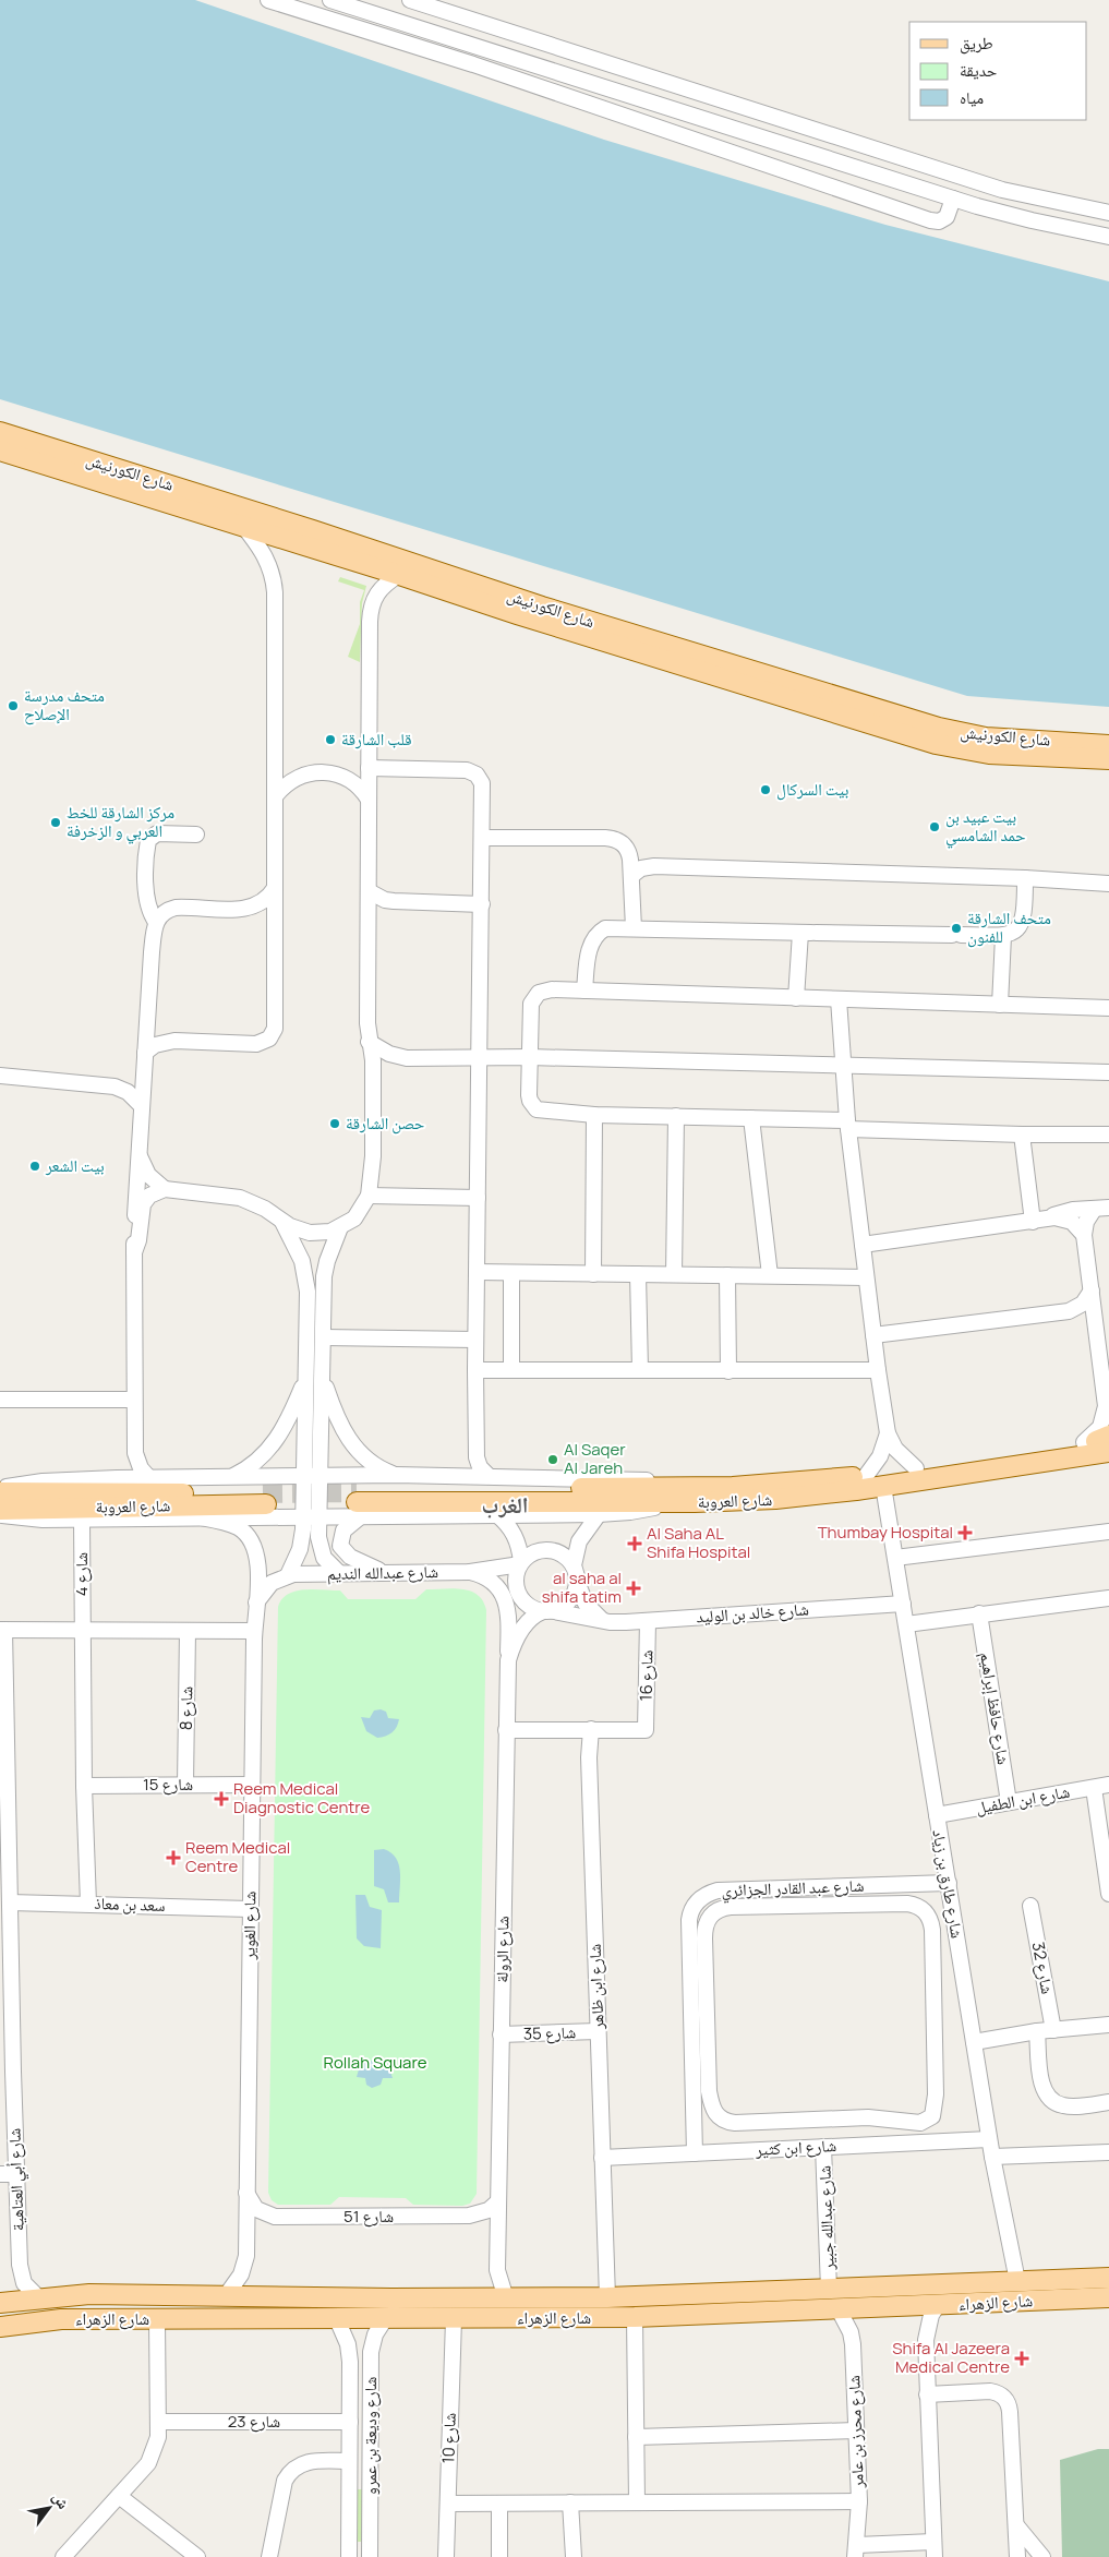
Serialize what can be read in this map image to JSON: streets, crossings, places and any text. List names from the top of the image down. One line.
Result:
{"streets":{"main road":["شارع الكورنيش","شارع العروبة","شارع الزهراء"],"street":["شارع عبدالله النديم","شارع 4","شارع خالد بن الوليد","شارع 16","شارع 8","شارع حافظ إبراهيم","شارع 15","شارع ابن الطفيل","شارع طارق بن زياد","شارع عبد القادر الجزائري","سعد بن معاذ","شارع الغوير","شارع الرولة","شارع 32","شارع ابن ظاهر","شارع 35","شارع ابن كثير","شارع أبي العتاهية","شارع 51","شارع عبدالله جبير","شارع 23","شارع محرز بن عامر","شارع وديعة بن عمرو","شارع 10"]},"crossings":[["شارع العروبة","شارع طارق بن زياد"],["شارع عبدالله النديم","شارع خالد بن الوليد"],["شارع عبدالله النديم","شارع الرولة"],["شارع 4","شارع 15"],["شارع 4","سعد بن معاذ"],["شارع خالد بن الوليد","شارع 16"],["شارع خالد بن الوليد","شارع طارق بن زياد"],["شارع خالد بن الوليد","شارع الرولة"],["شارع 16","شارع ابن ظاهر"],["شارع 8","شارع 15"],["شارع حافظ إبراهيم","شارع ابن الطفيل"],["شارع 15","شارع الغوير"],["شارع ابن الطفيل","شارع طارق بن زياد"],["شارع طارق بن زياد","شارع عبد القادر الجزائري"],["شارع طارق بن زياد","شارع ابن كثير"],["شارع طارق بن زياد","شارع الزهراء"],["شارع عبد القادر الجزائري","شارع ابن كثير"],["سعد بن معاذ","شارع الغوير"],["سعد بن معاذ","شارع أبي العتاهية"],["شارع الغوير","شارع 51"],["شارع الغوير","شارع الزهراء"],["شارع الرولة","شارع 35"],["شارع الرولة","شارع 51"],["شارع الرولة","شارع الزهراء"],["شارع ابن ظاهر","شارع 35"],["شارع ابن ظاهر","شارع ابن كثير"],["شارع ابن ظاهر","شارع الزهراء"],["شارع ابن كثير","شارع عبدالله جبير"],["شارع أبي العتاهية","شارع الزهراء"],["شارع عبدالله جبير","شارع الزهراء"],["شارع الزهراء","شارع محرز بن عامر"],["شارع الزهراء","شارع وديعة بن عمرو"],["شارع الزهراء","شارع 10"],["شارع 23","شارع وديعة بن عمرو"]],"districts":["الغرب"],"parks":["Rollah Square"],"places":{"other":["متحف مدرسة الإصلاح","قلب الشارقة","بيت السركال","مركز الشارقة للخط العربي و الزخرفة","بيت عبيد بن حمد الشامسي","متحف الشارقة للفنون","حصن الشارقة","بيت الشعر","Al Saqer Al Jareh"],"health":["Thumbay Hospital","Al Saha AL Shifa Hospital","al saha al shifa tatim","Reem Medical Diagnostic Centre","Reem Medical Centre","Shifa Al Jazeera Medical Centre"]},"legend":["طريق","حديقة","مياه"],"north":"top right"}
